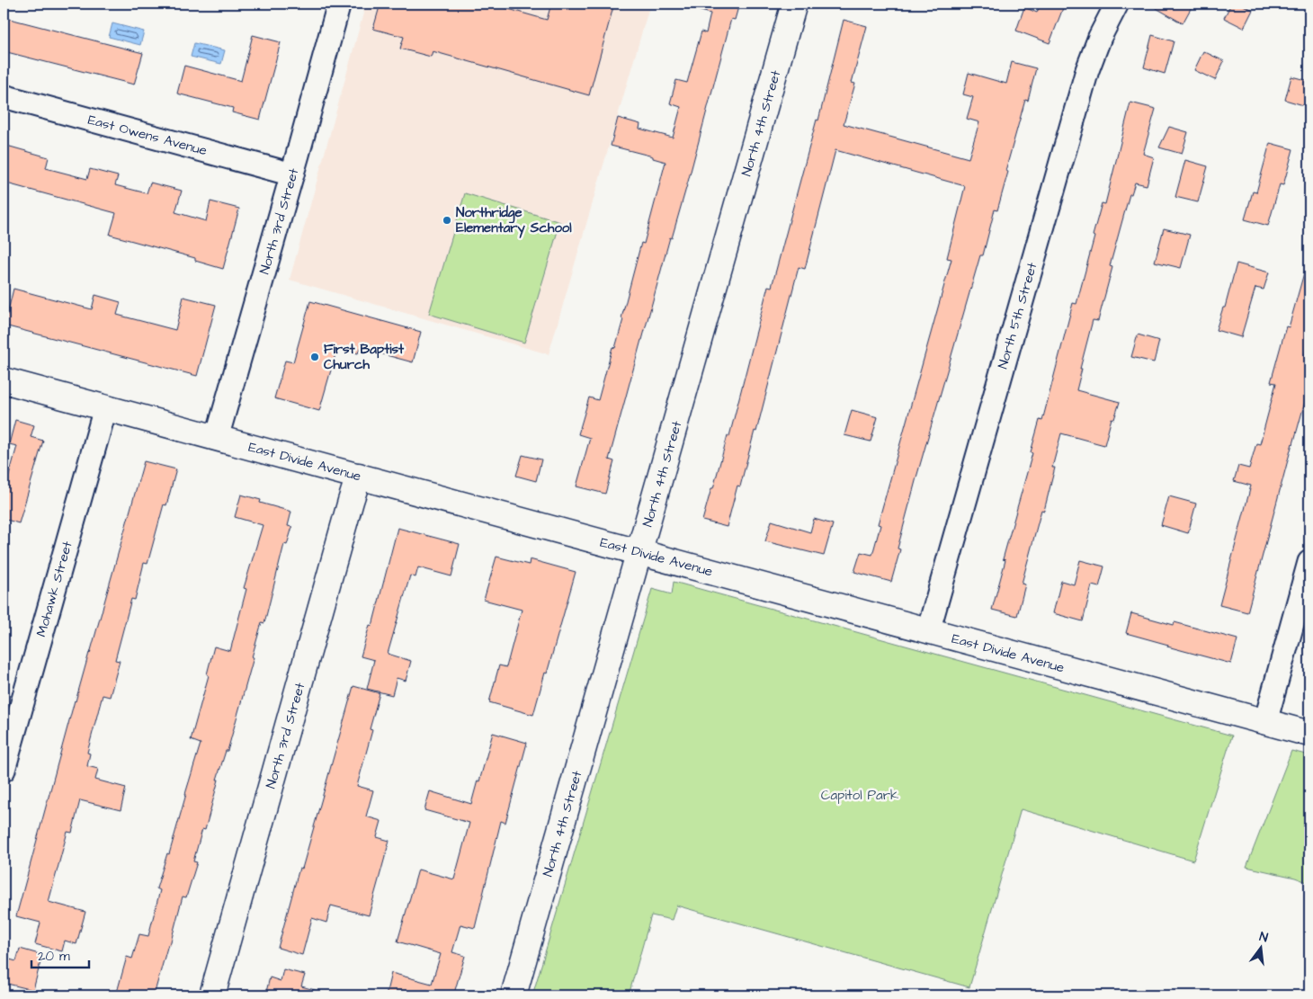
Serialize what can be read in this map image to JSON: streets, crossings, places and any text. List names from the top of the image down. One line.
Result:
{"streets":{"street":["North 4th Street","East Owens Avenue","North 3rd Street","North 5th Street","East Divide Avenue","Mohawk Street"]},"crossings":[["North 4th Street","East Divide Avenue"],["East Owens Avenue","North 3rd Street"],["North 3rd Street","East Divide Avenue"],["North 5th Street","East Divide Avenue"],["East Divide Avenue","Mohawk Street"]],"parks":["Capitol Park"],"places":["Northridge Elementary School","First Baptist Church"],"scale_bar":"20 m","north":"top"}
